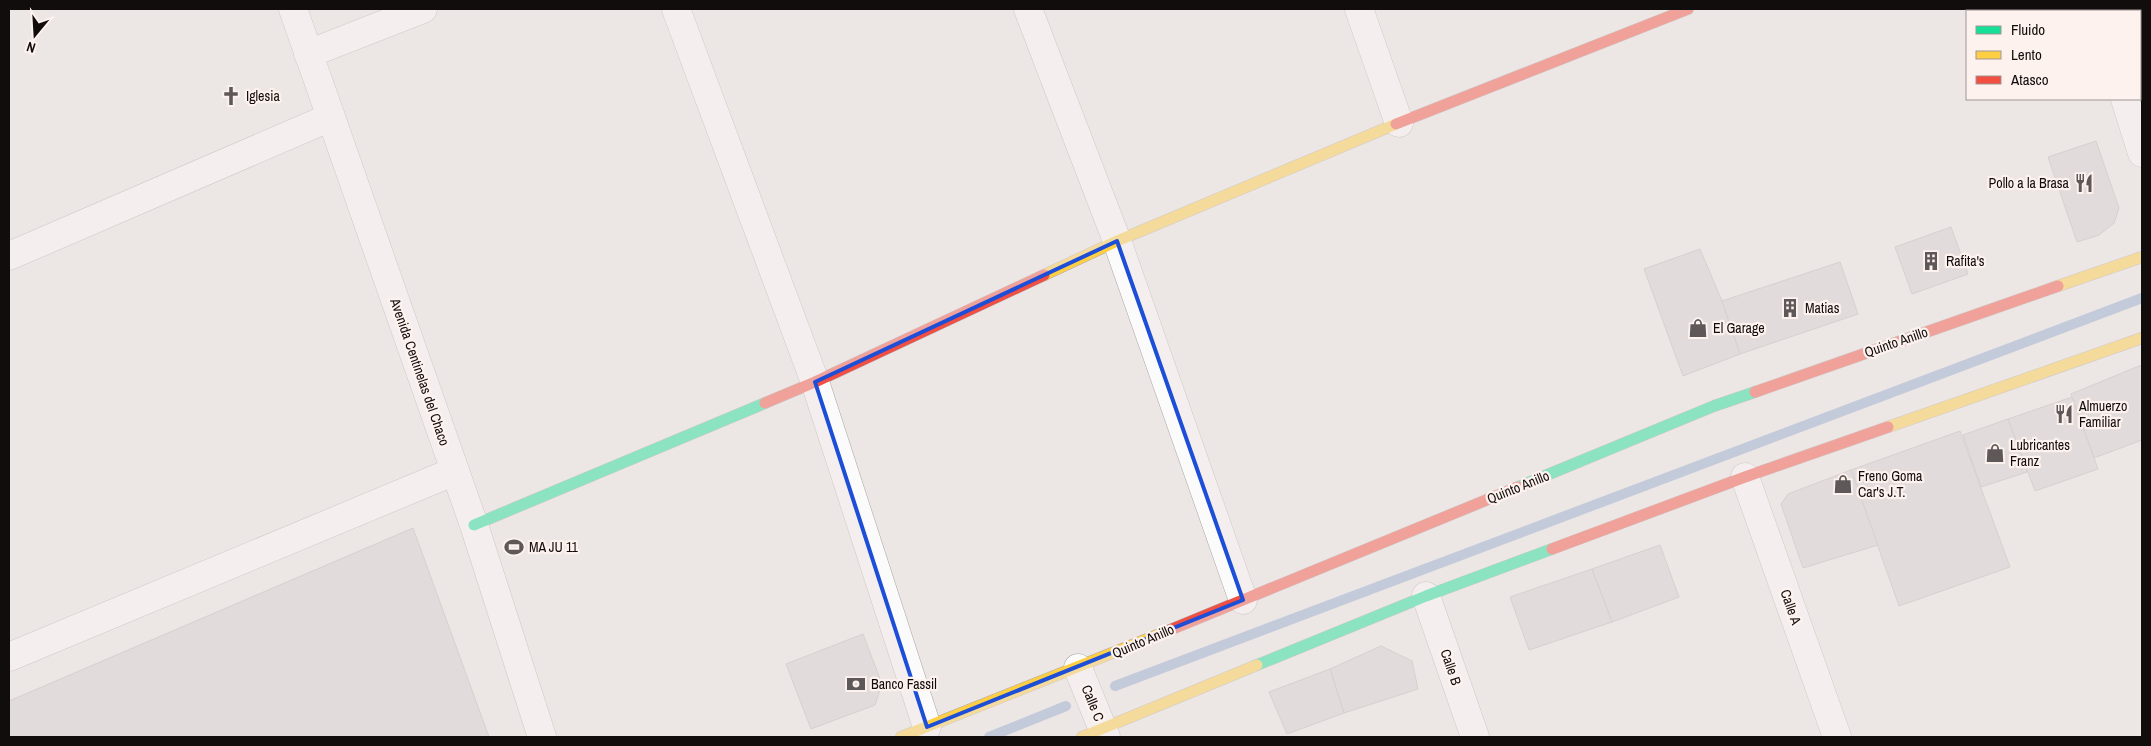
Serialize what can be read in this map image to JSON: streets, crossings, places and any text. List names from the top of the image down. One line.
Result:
{"streets":{"main road":["Quinto Anillo"],"street":["Avenida Centinelas del Chaco","Calle A","Calle B","Calle C"]},"crossings":[["Quinto Anillo","Calle C"]],"places":{"church":["Iglesia"],"restaurant":["Pollo a la Brasa","Almuerzo Familiar"],"building":["Rafita's","Matias"],"shop":["El Garage","Lubricantes Franz","Freno Goma Car's J.T."],"sports":["MA JU 11"],"bank":["Banco Fassil"]},"legend":["Fluido","Lento","Atasco"],"north":"bottom"}
